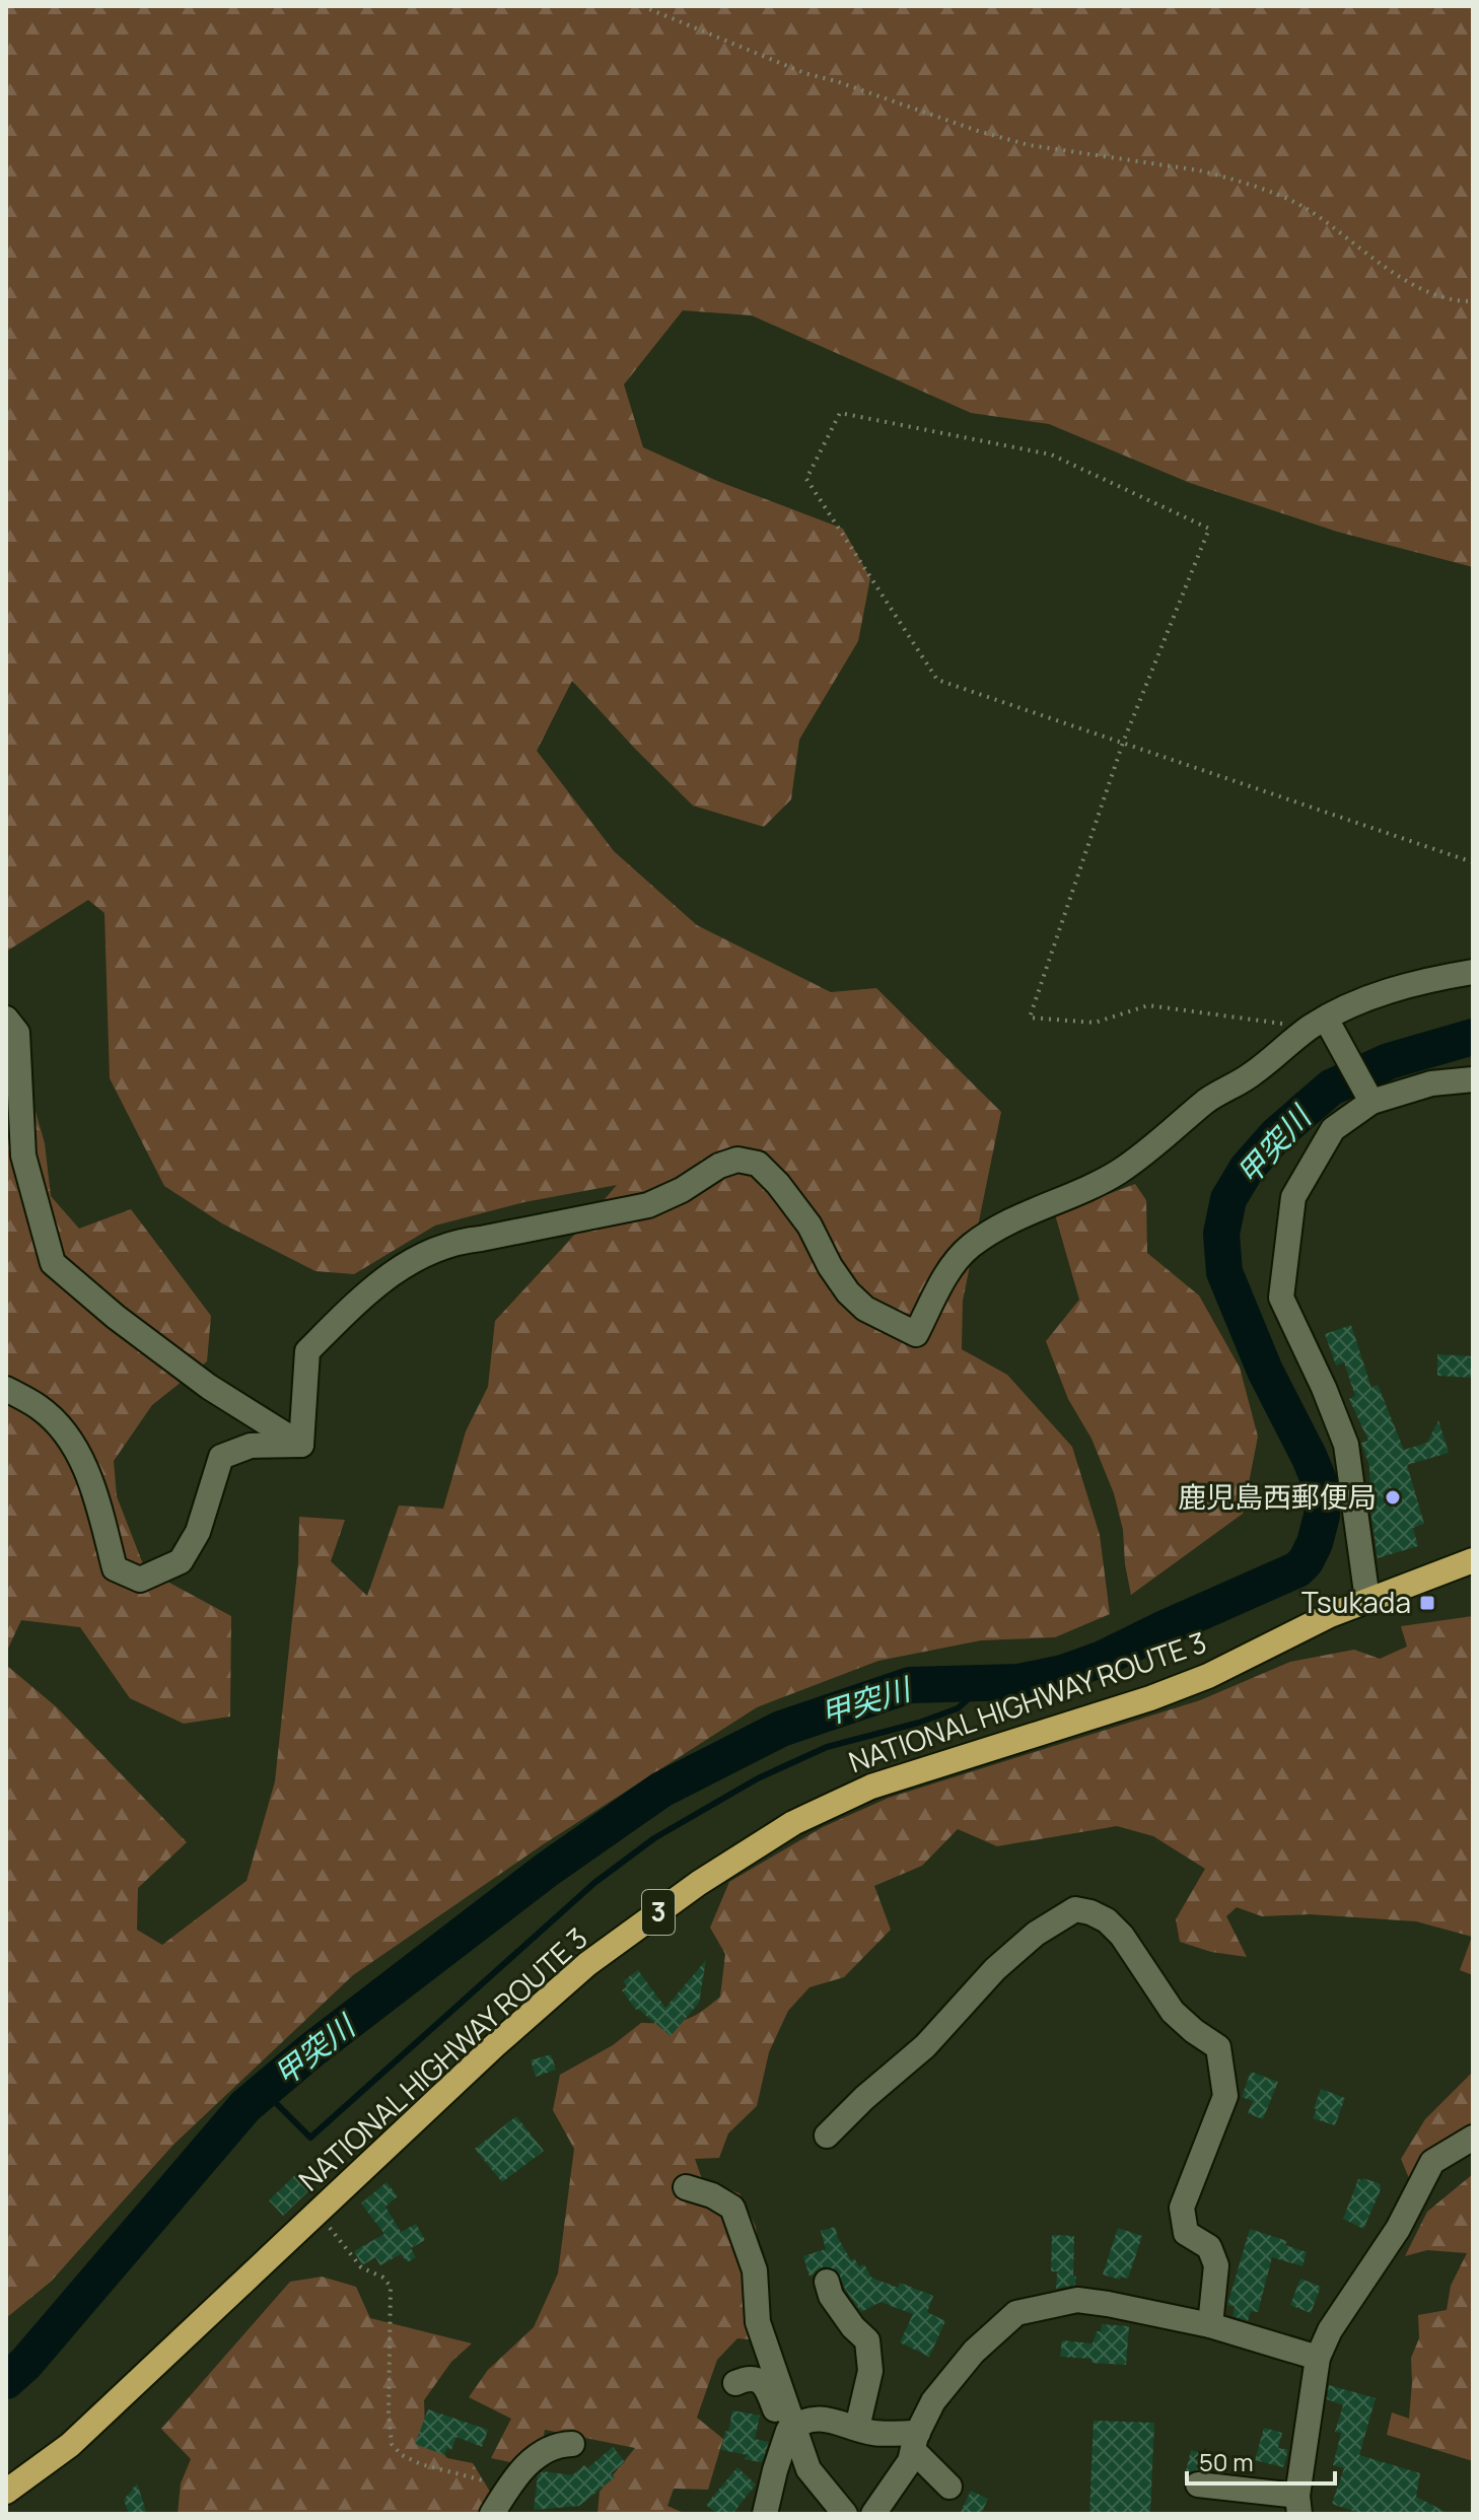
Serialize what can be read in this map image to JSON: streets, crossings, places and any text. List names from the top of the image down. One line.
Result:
{"streets":{"highway":["NATIONAL HIGHWAY ROUTE 3","3"]},"water":["甲突川"],"places":{"other":["鹿児島西郵便局"],"transit":["Tsukada"]},"scale_bar":"50 m"}
